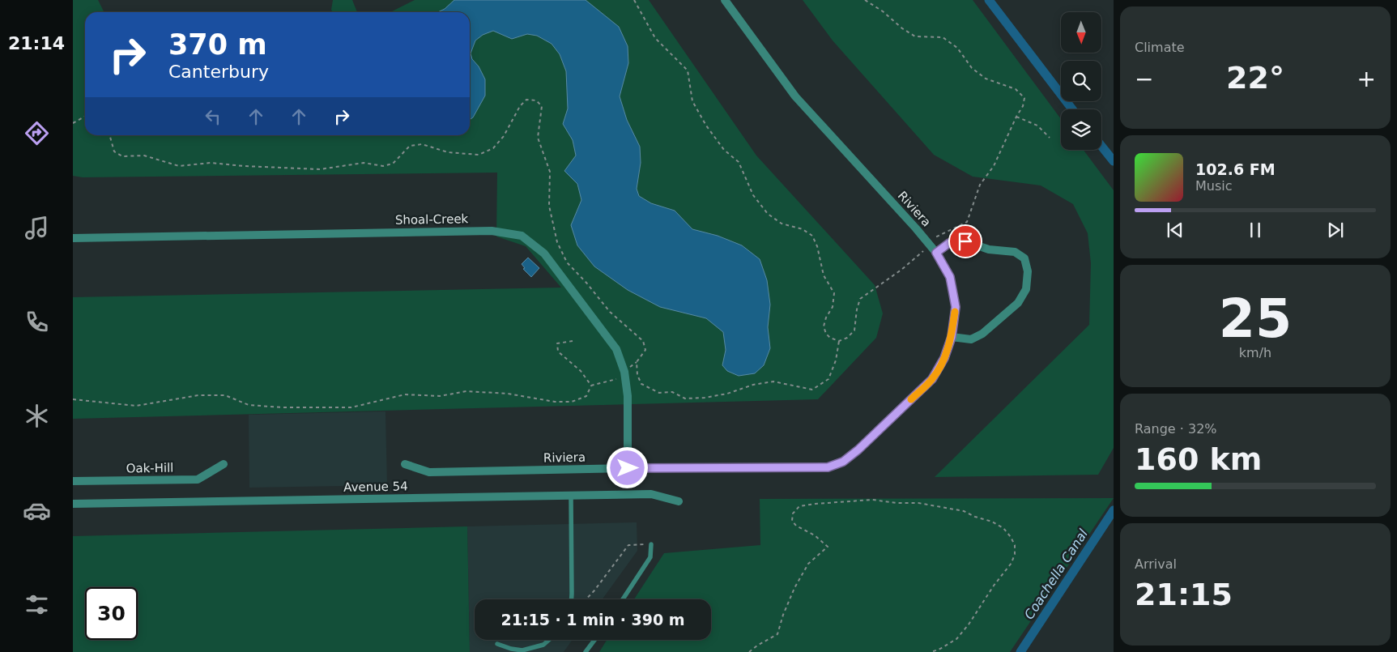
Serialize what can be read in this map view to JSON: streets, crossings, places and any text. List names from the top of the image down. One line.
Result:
{"streets":{"street":["Riviera","Shoal-Creek","Oak-Hill","Avenue 54"]},"crossings":[["Riviera","Shoal-Creek"]],"water":["Coachella Canal"],"north":"bottom","page":{"tabs":"21:14","tile":["Climate",["25","km/h"],["Range · 32%","160 km"],["Arrival","21:15"]],"turn":["370 m","Canterbury"],"heat":["−","22°","+"],"song":["102.6 FM","Music"],"limit":"30","trip":"21:15 · 1 min · 390 m"}}
